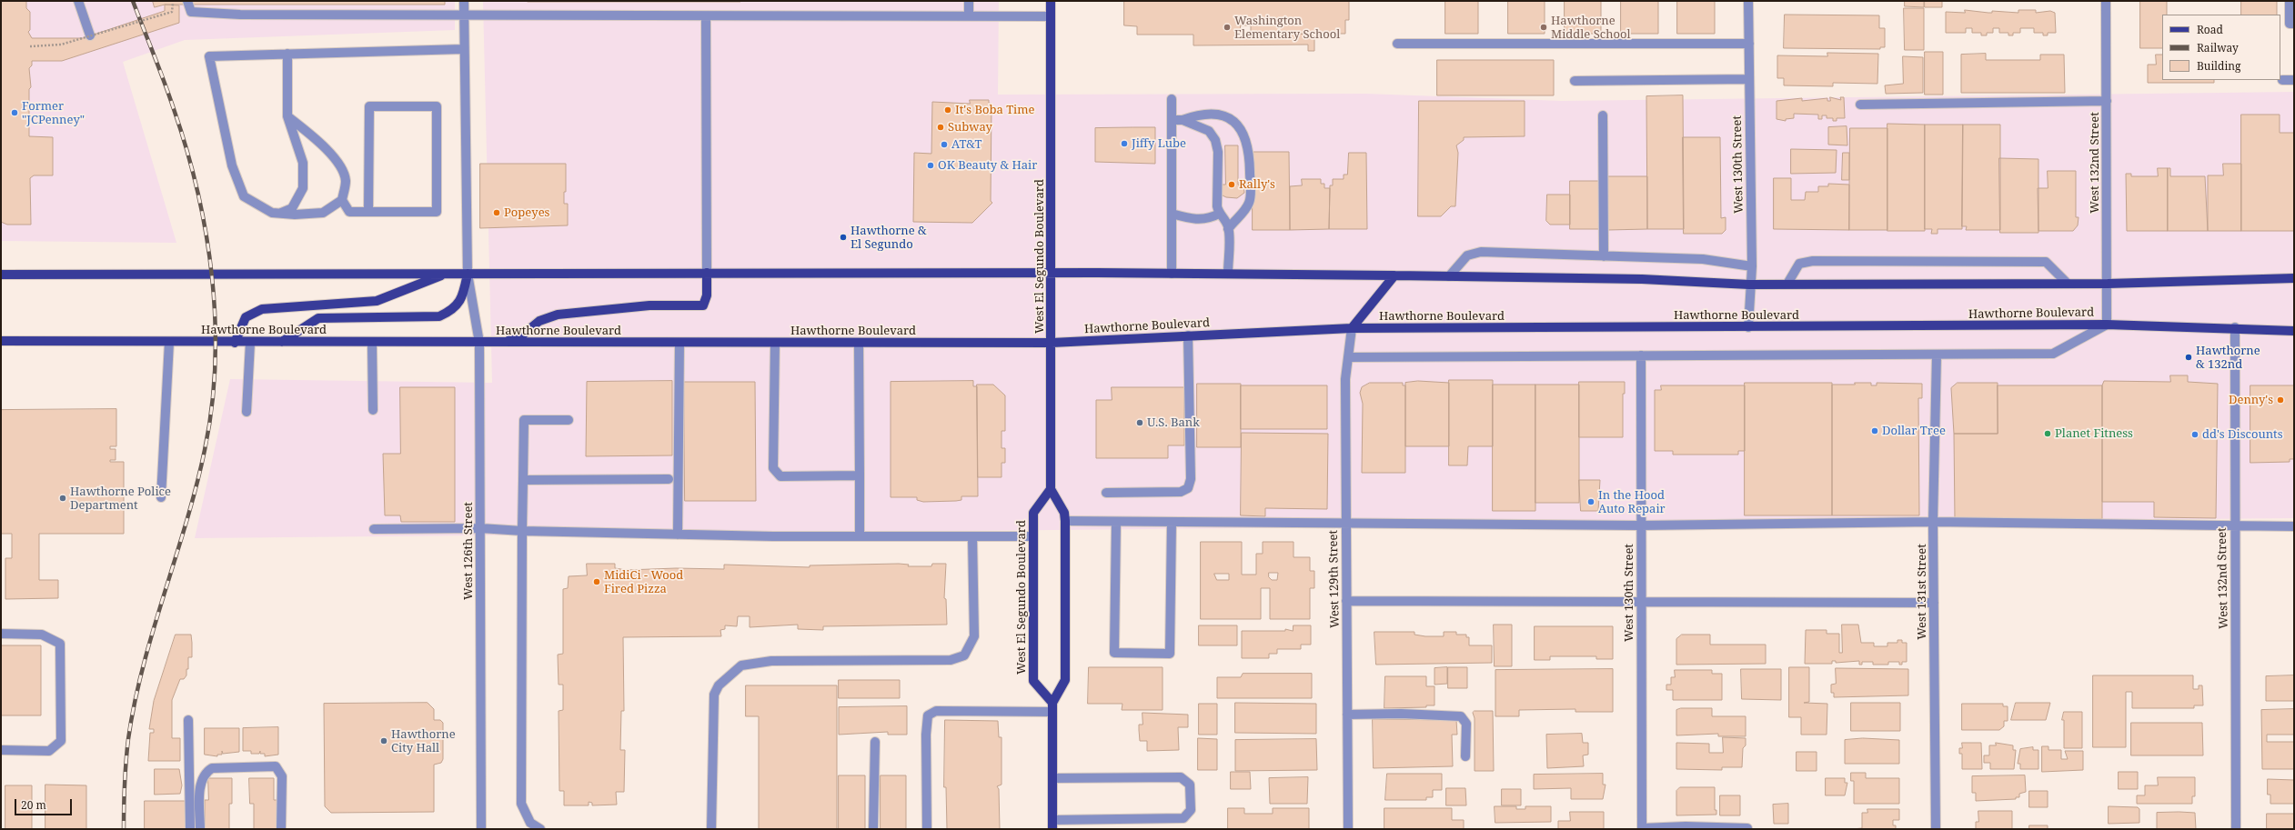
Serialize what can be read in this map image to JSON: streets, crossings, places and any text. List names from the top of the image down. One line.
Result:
{"streets":{"main road":["West El Segundo Boulevard","Hawthorne Boulevard"],"street":["West 132nd Street","West 130th Street","West 126th Street","West 129th Street","West 131st Street"]},"crossings":[["West 132nd Street","Hawthorne Boulevard"],["West 130th Street","Hawthorne Boulevard"],["West El Segundo Boulevard","Hawthorne Boulevard"],["Hawthorne Boulevard","West 126th Street"],["Hawthorne Boulevard","West 129th Street"]],"places":["Washington Elementary School","Hawthorne Middle School","It's Boba Time","Former \"JCPenney\"","Subway","Jiffy Lube","AT&T","OK Beauty & Hair","Rally's","Popeyes","Hawthorne & El Segundo","Hawthorne & 132nd","Denny's","U.S. Bank","Dollar Tree","Planet Fitness","dd's Discounts","Hawthorne Police Department","In the Hood Auto Repair","MidiCi - Wood Fired Pizza","Hawthorne City Hall"],"legend":["Road","Railway","Building"],"scale_bar":"20 m"}
